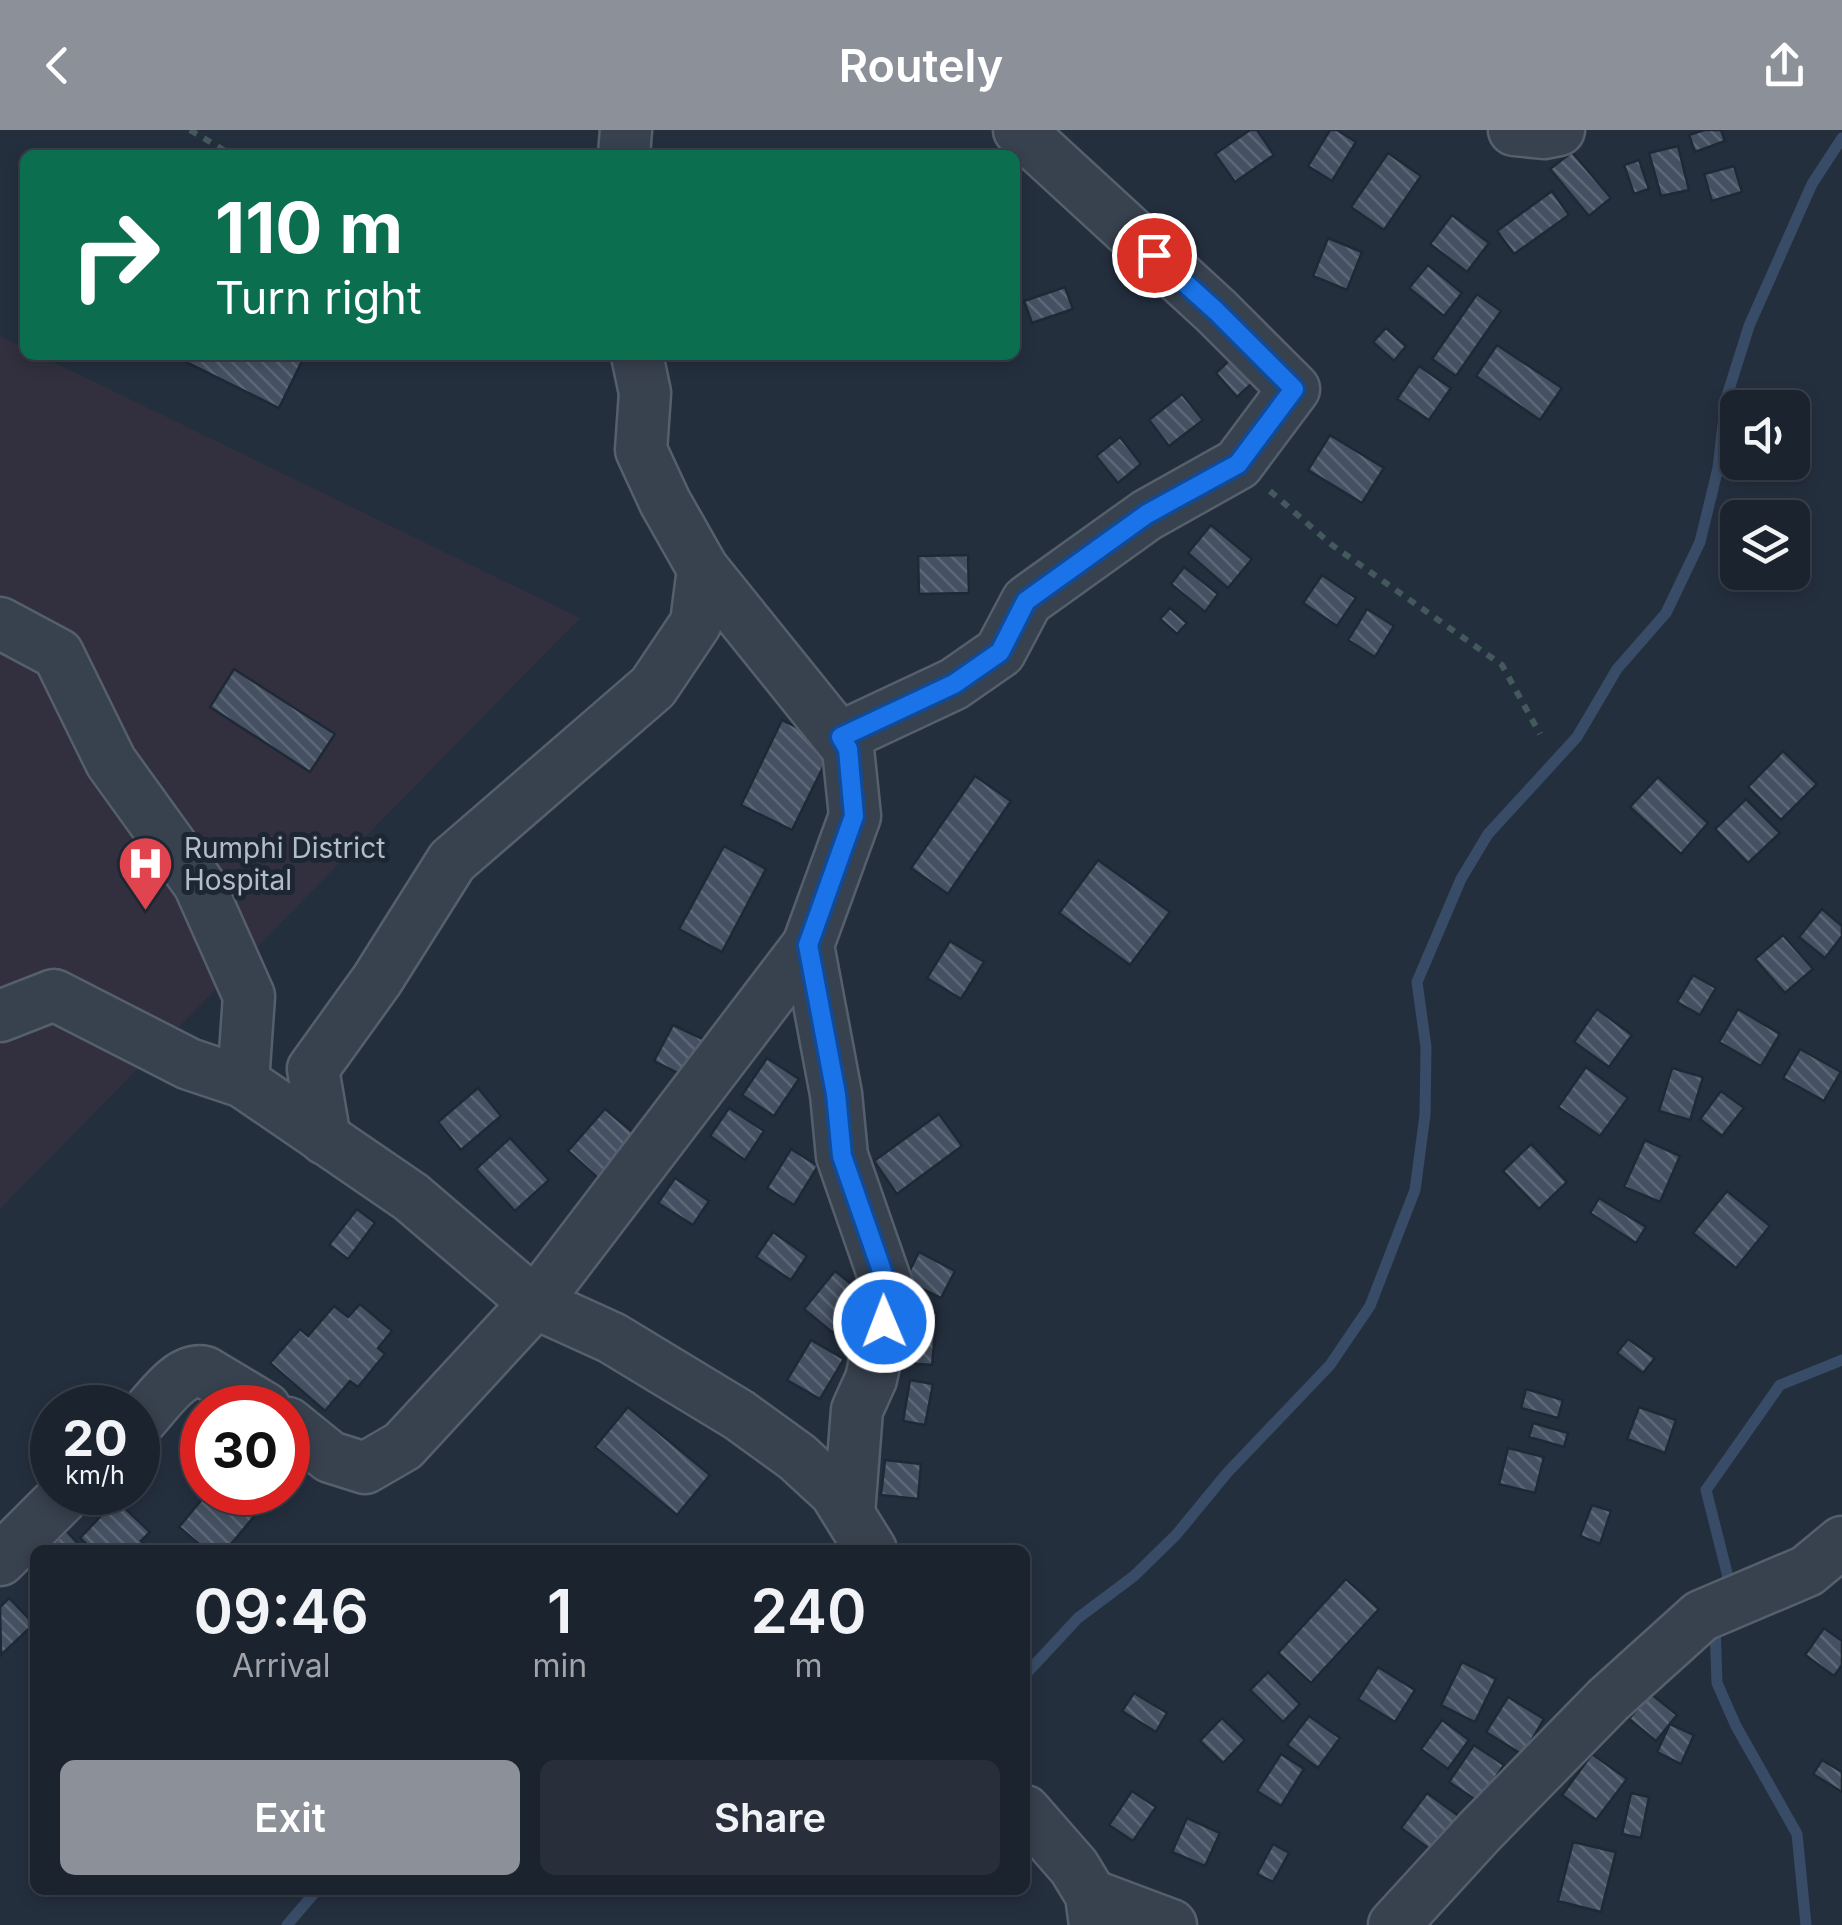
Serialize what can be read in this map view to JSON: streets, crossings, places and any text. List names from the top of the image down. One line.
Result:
{"places":{"hospital":["Rumphi District Hospital"]},"page":{"header":"Routely","turn":["110 m","Turn right"],"speed":"20 km/h","limit":"30","eta":["09:46","Arrival","1","min","240","m"],"buttons":["Exit","Share"]}}
